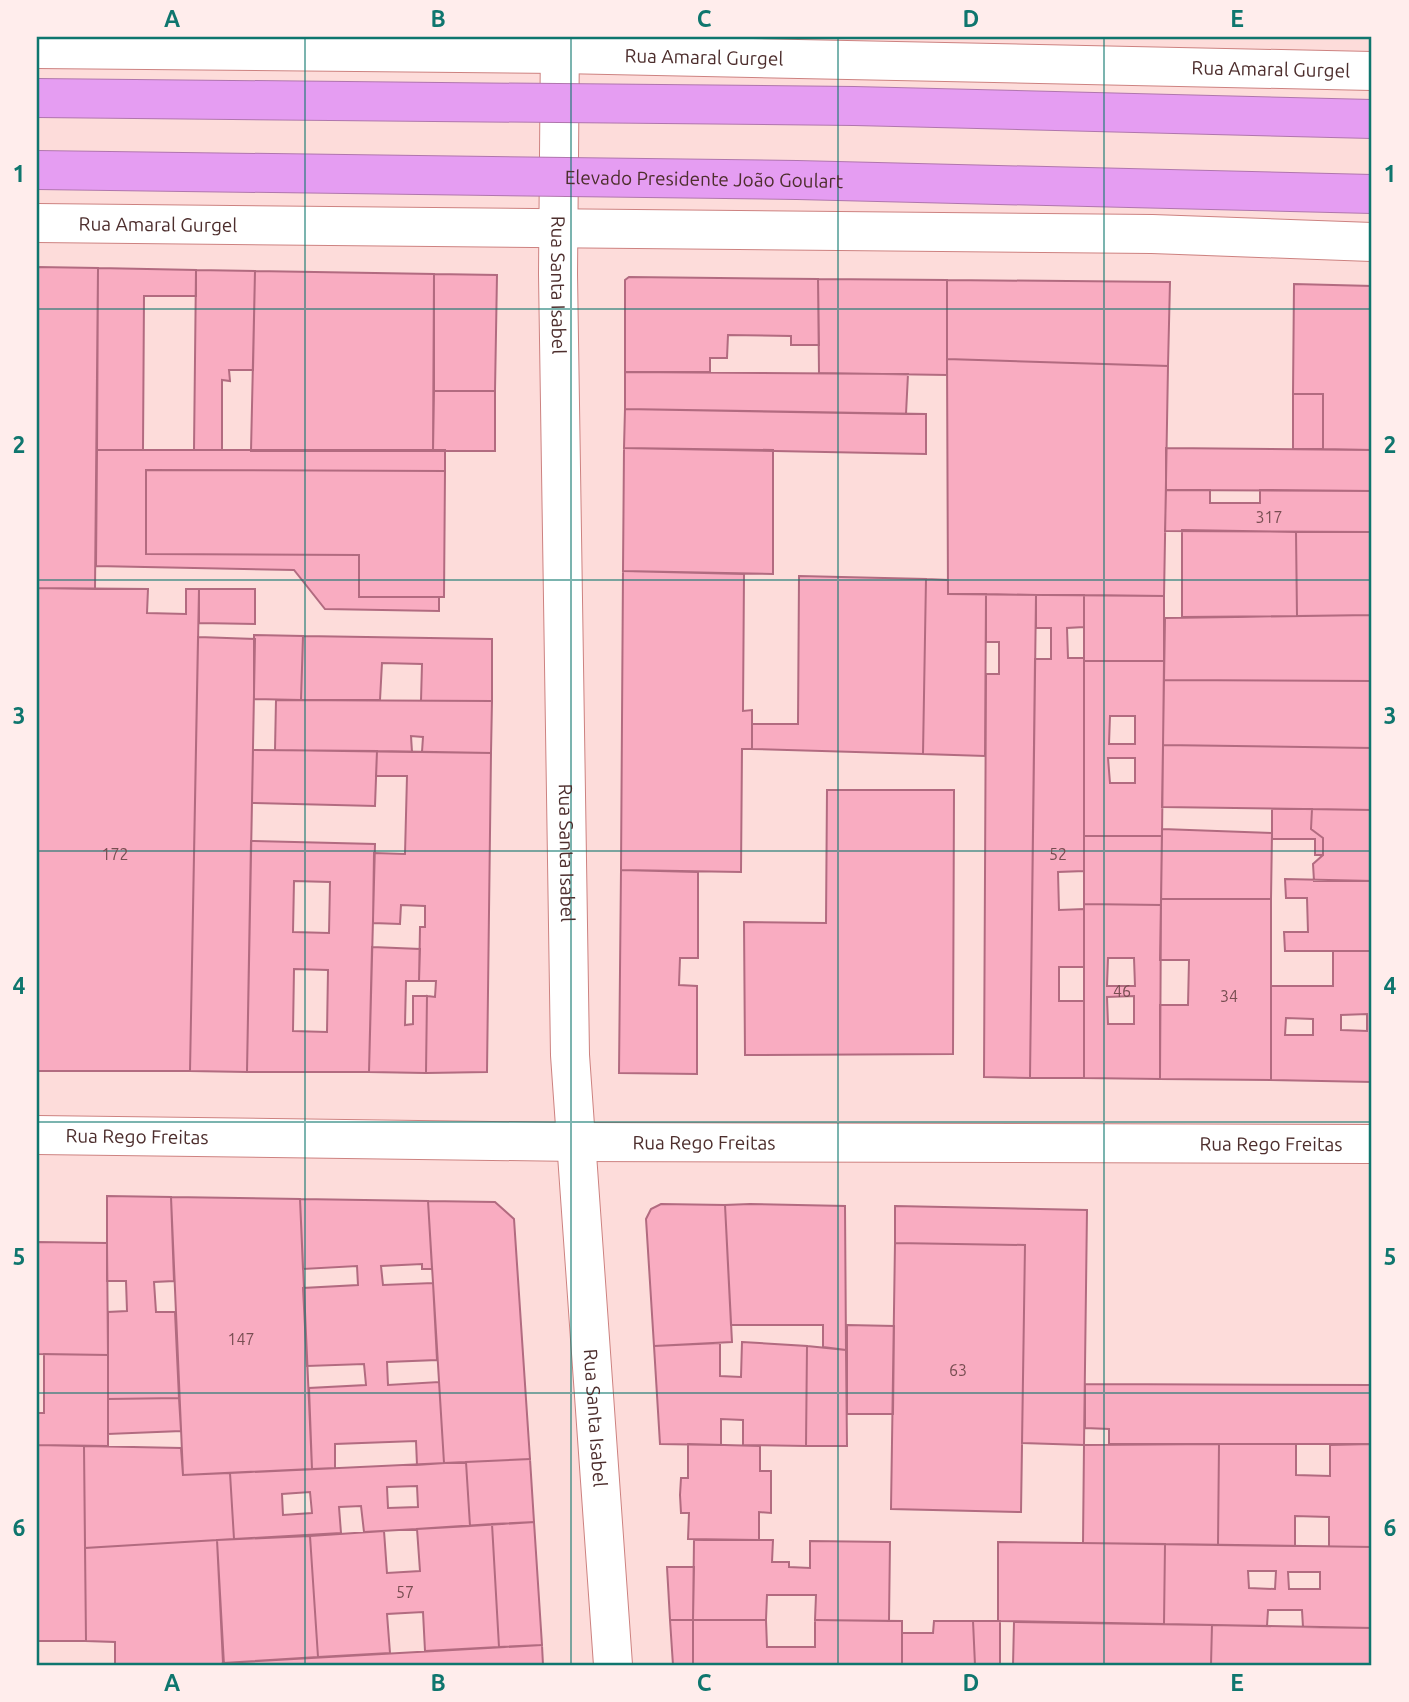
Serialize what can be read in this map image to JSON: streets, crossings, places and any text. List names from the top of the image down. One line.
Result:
{"streets":{"highway":["Elevado Presidente João Goulart"],"street":["Rua Amaral Gurgel","Rua Santa Isabel","Rua Rego Freitas"]},"crossings":[["Rua Amaral Gurgel","Rua Santa Isabel"],["Rua Santa Isabel","Rua Rego Freitas"]],"house_numbers":["317","172","52","46","34","147","63","57"],"grid":{"columns":["A","B","C","D","E"],"rows":["1","2","3","4","5","6"]}}
